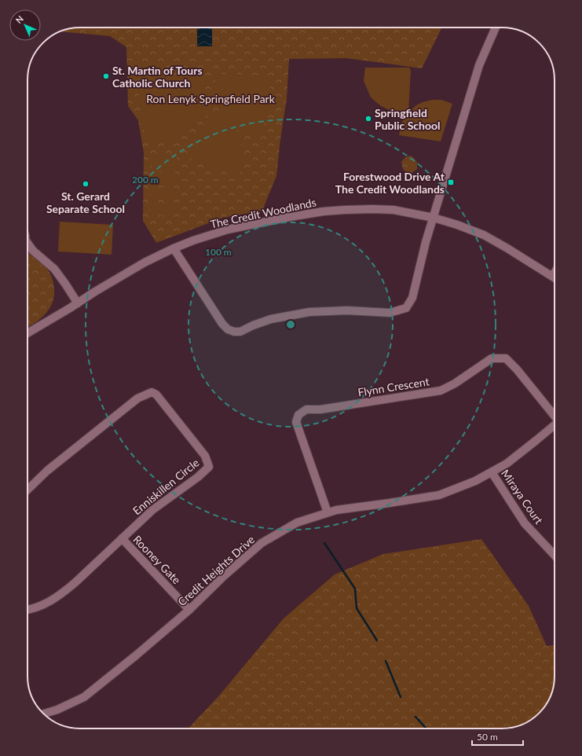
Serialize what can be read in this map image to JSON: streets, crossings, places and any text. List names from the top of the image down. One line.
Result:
{"streets":{"street":["The Credit Woodlands","Flynn Crescent","Enniskillen Circle","Miraya Court","Rooney Gate","Credit Heights Drive"]},"crossings":[["Flynn Crescent","Credit Heights Drive"],["Enniskillen Circle","Rooney Gate"],["Miraya Court","Credit Heights Drive"],["Rooney Gate","Credit Heights Drive"]],"parks":["Ron Lenyk Springfield Park"],"places":{"other":["St. Martin of Tours Catholic Church","Springfield Public School","St. Gerard Separate School"],"transit":["Forestwood Drive At The Credit Woodlands"]},"scale_bar":"50 m","north":"top left","rings":["200 m","100 m"]}
